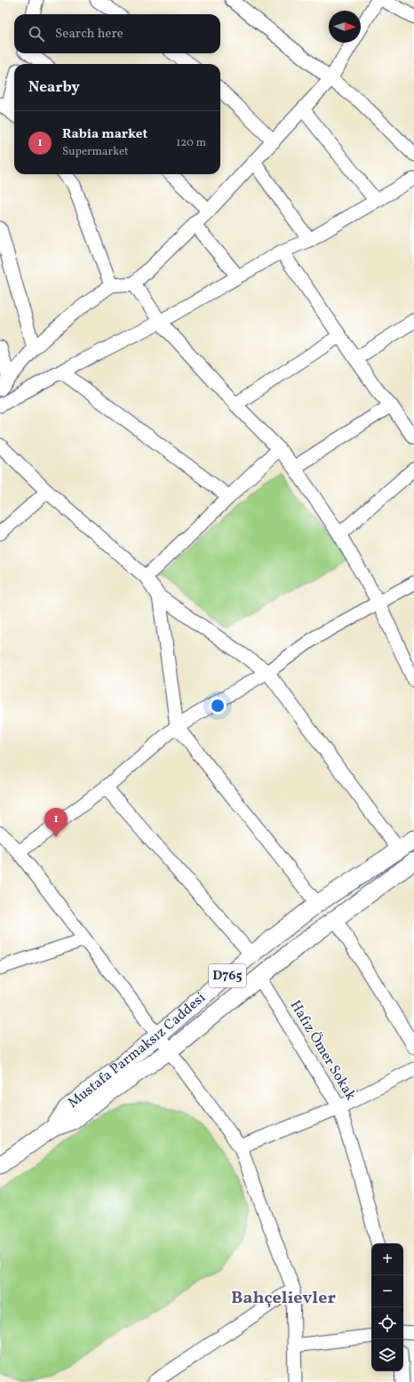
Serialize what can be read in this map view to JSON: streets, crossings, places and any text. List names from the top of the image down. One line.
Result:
{"streets":{"main road":["D765","Mustafa Parmaksız Caddesi"],"street":["Hafız Ömer Sokak"]},"crossings":[["Hafız Ömer Sokak","Mustafa Parmaksız Caddesi"]],"districts":["Bahçelievler"],"north":"right","page":{"search":"Search here","heading":"Nearby","list":[{"mark":"1","name":"Rabia market","note":"Supermarket","value":"120 m"}],"pins":"1","map_buttons":["+","−"]}}
